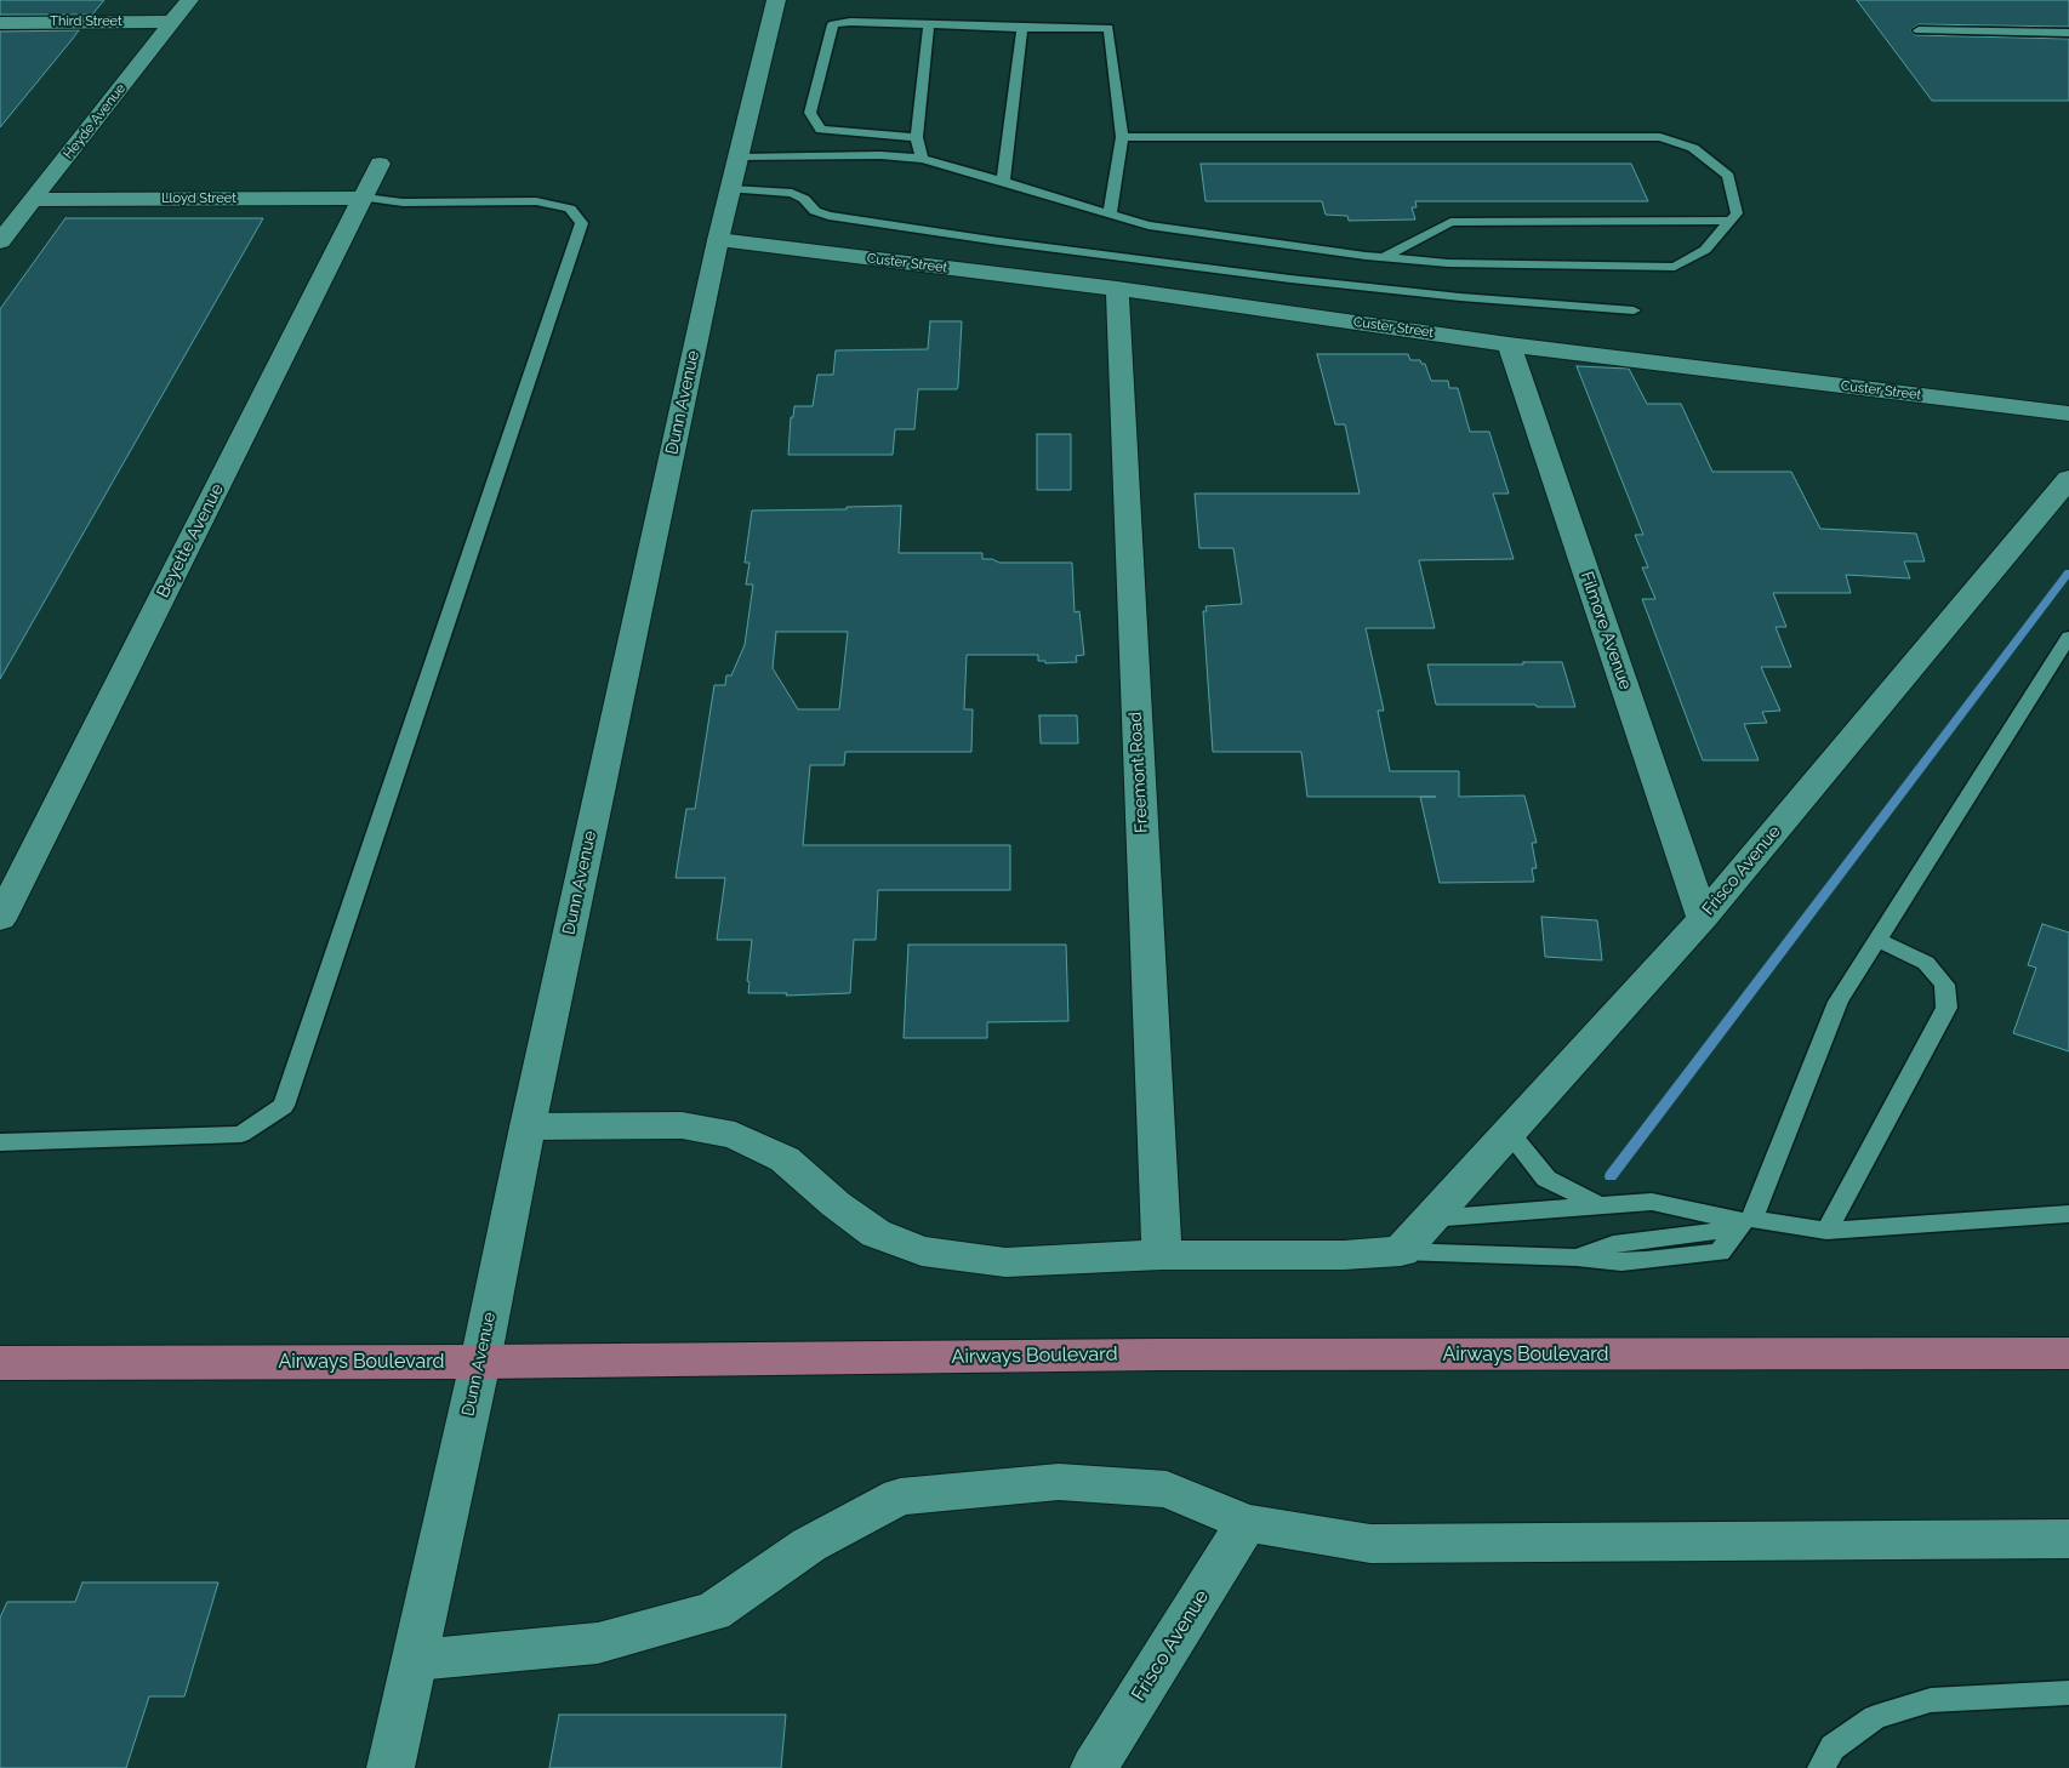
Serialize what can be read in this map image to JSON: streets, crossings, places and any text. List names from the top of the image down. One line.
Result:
{"streets":{"main road":["Airways Boulevard"],"street":["Third Street","Heyde Avenue","Lloyd Street","Custer Street","Dunn Avenue","Beyette Avenue","Filmore Avenue","Freemont Road","Frisco Avenue"]},"crossings":[["Third Street","Heyde Avenue"],["Heyde Avenue","Lloyd Street"],["Lloyd Street","Beyette Avenue"],["Custer Street","Dunn Avenue"],["Custer Street","Filmore Avenue"],["Custer Street","Freemont Road"],["Dunn Avenue","Airways Boulevard"],["Filmore Avenue","Frisco Avenue"]]}
